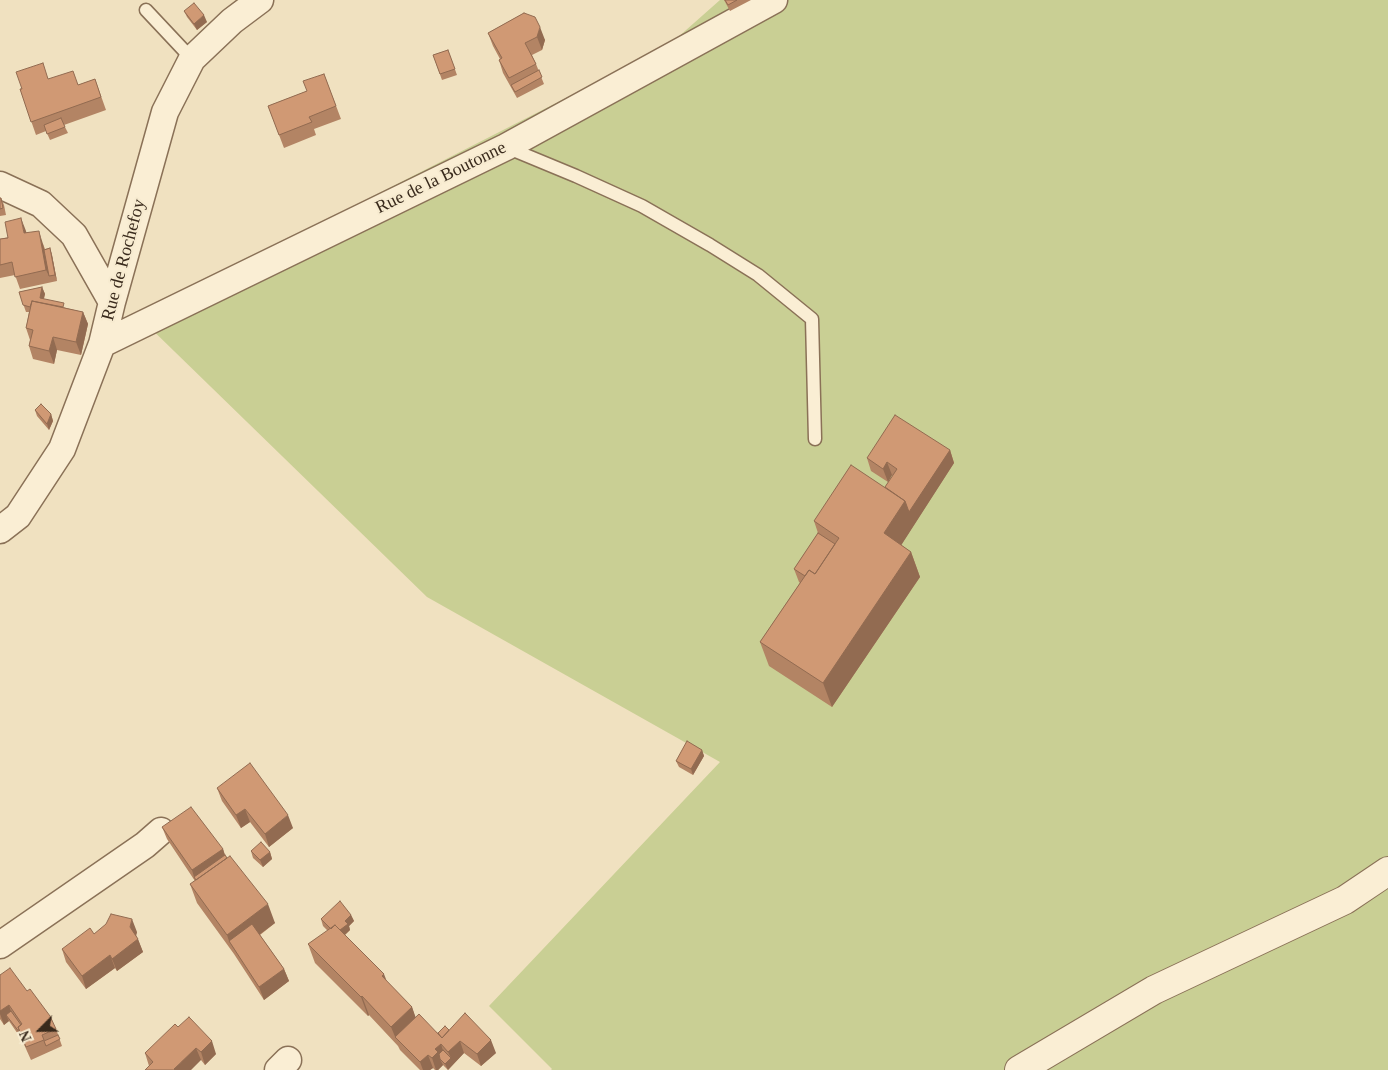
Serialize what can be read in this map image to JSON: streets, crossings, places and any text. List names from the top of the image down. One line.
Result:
{"streets":{"street":["Rue de la Boutonne","Rue de Rochefoy"]},"crossings":[["Rue de la Boutonne","Rue de Rochefoy"]],"north":"bottom left"}
